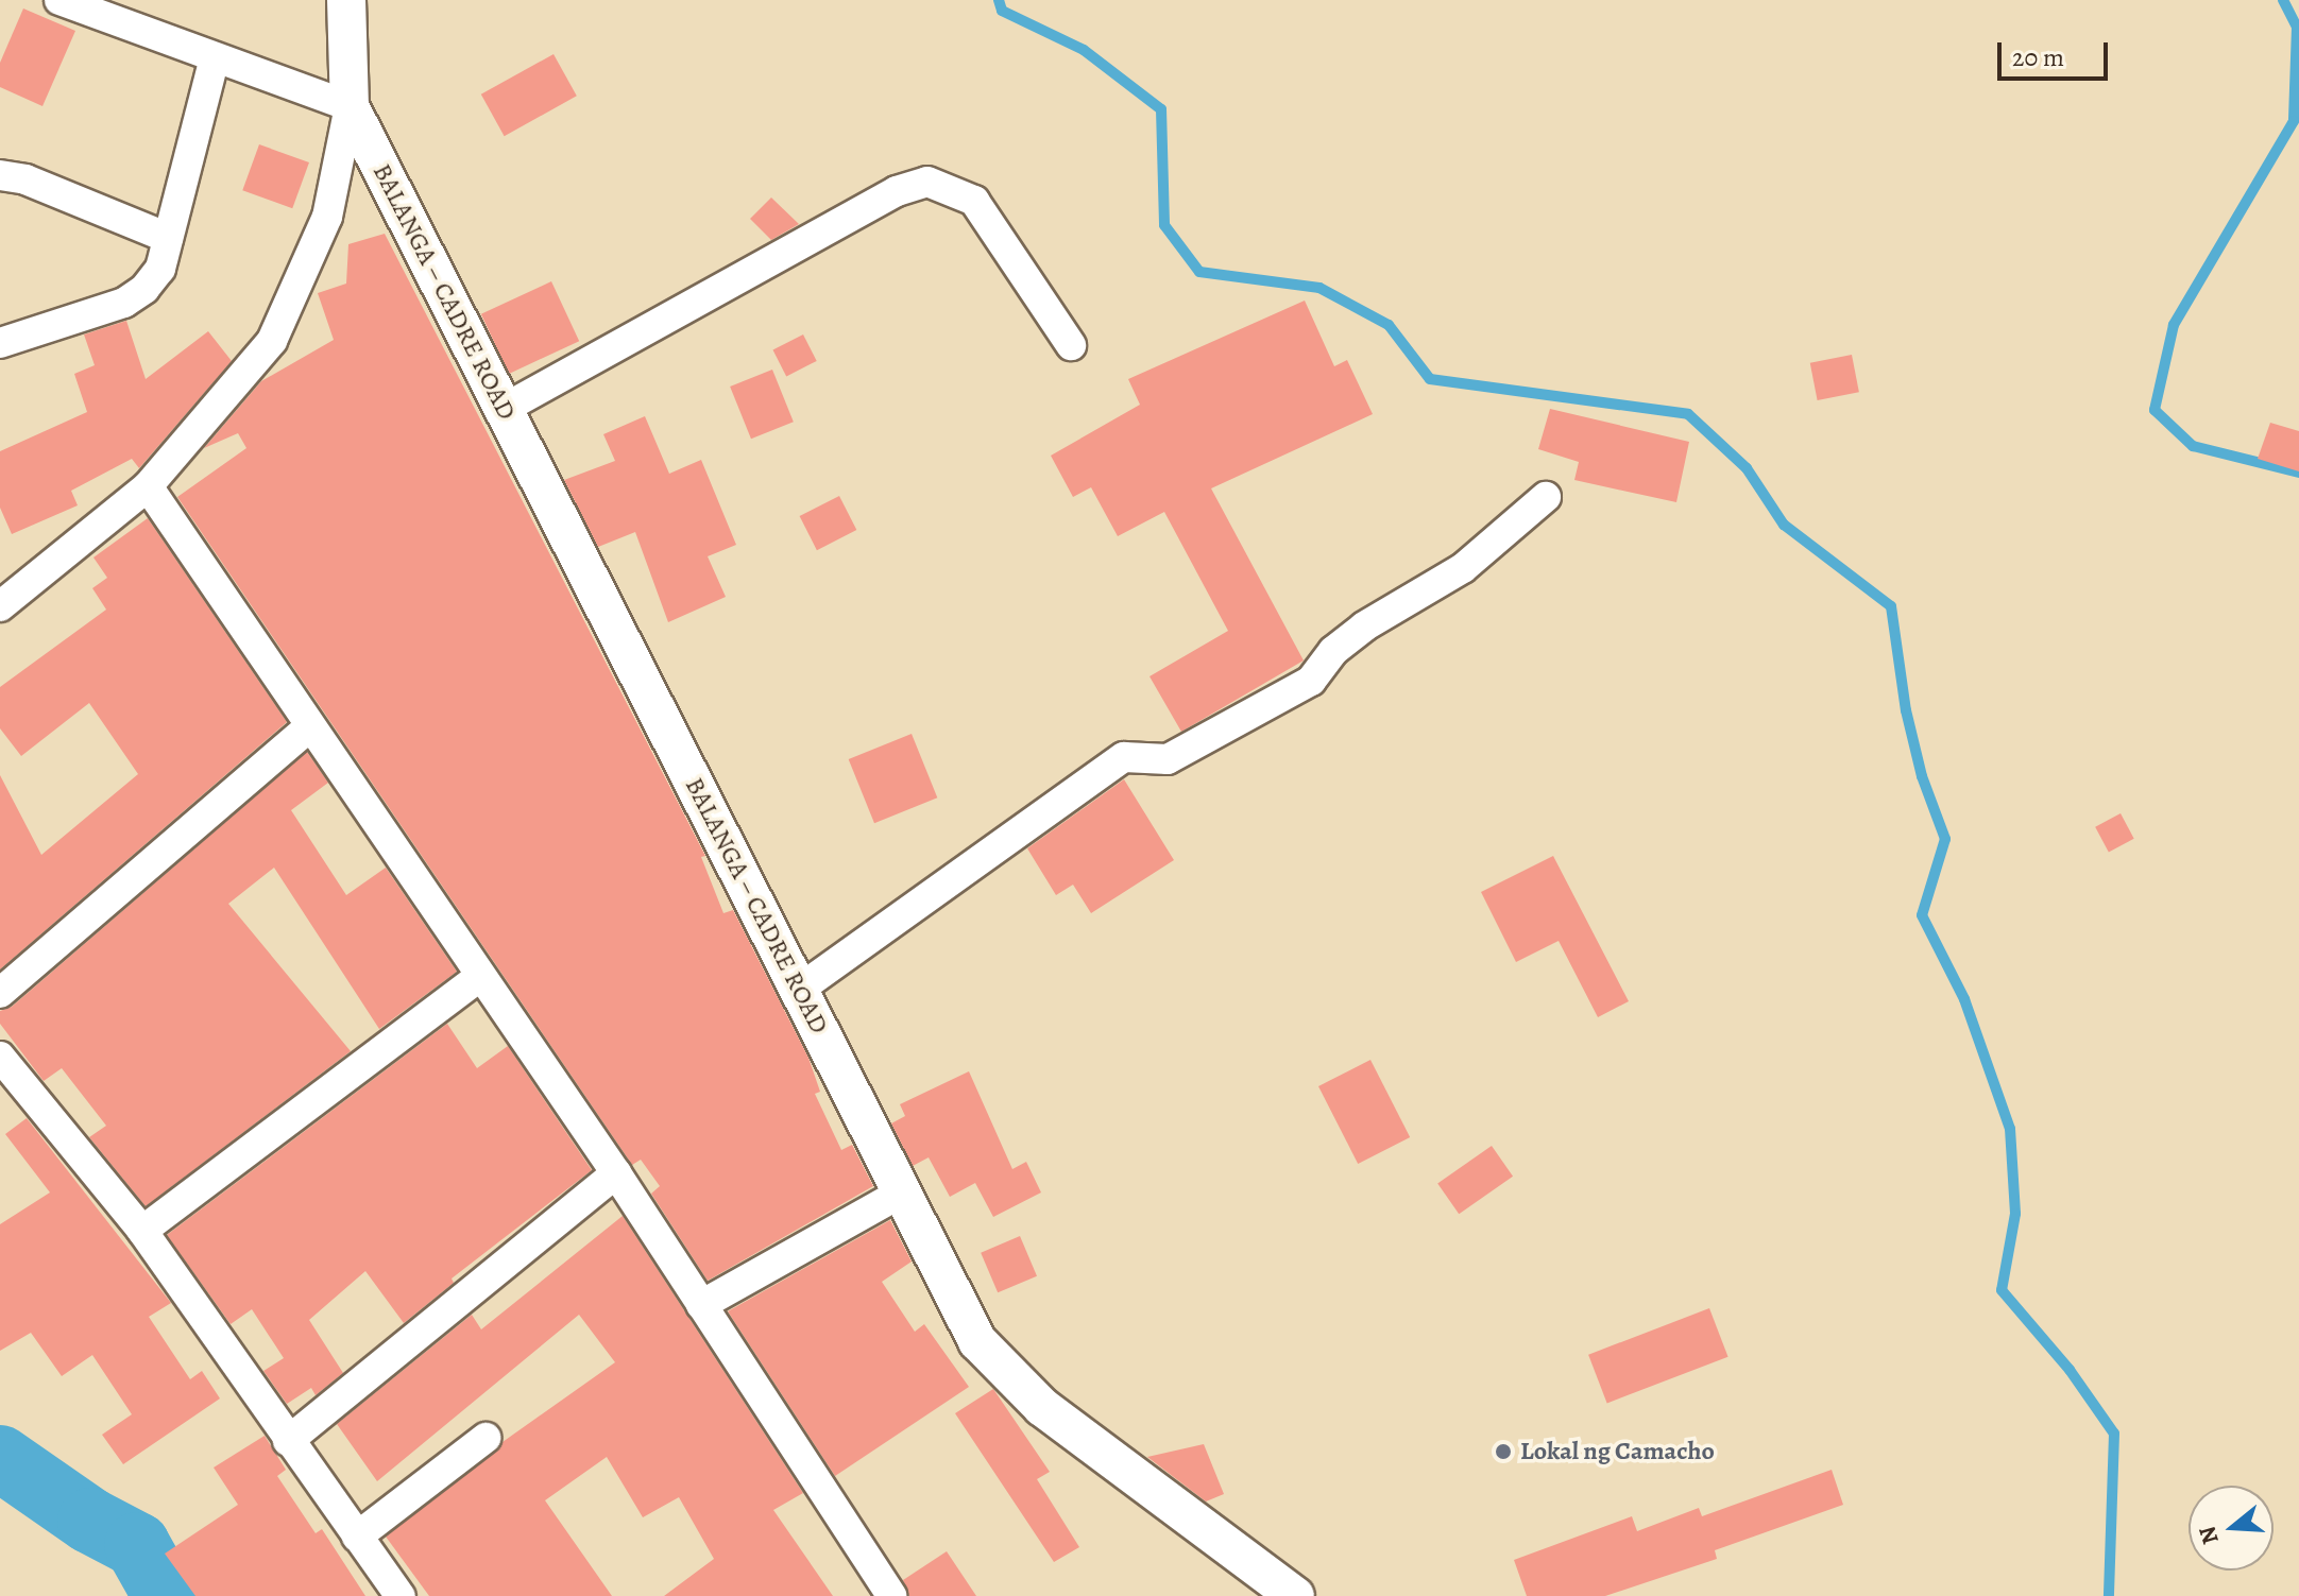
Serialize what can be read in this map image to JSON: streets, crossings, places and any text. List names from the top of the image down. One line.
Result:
{"streets":{"street":["BALANGA – CADRE ROAD"]},"places":["Lokal ng Camacho"],"scale_bar":"20 m","north":"left"}
